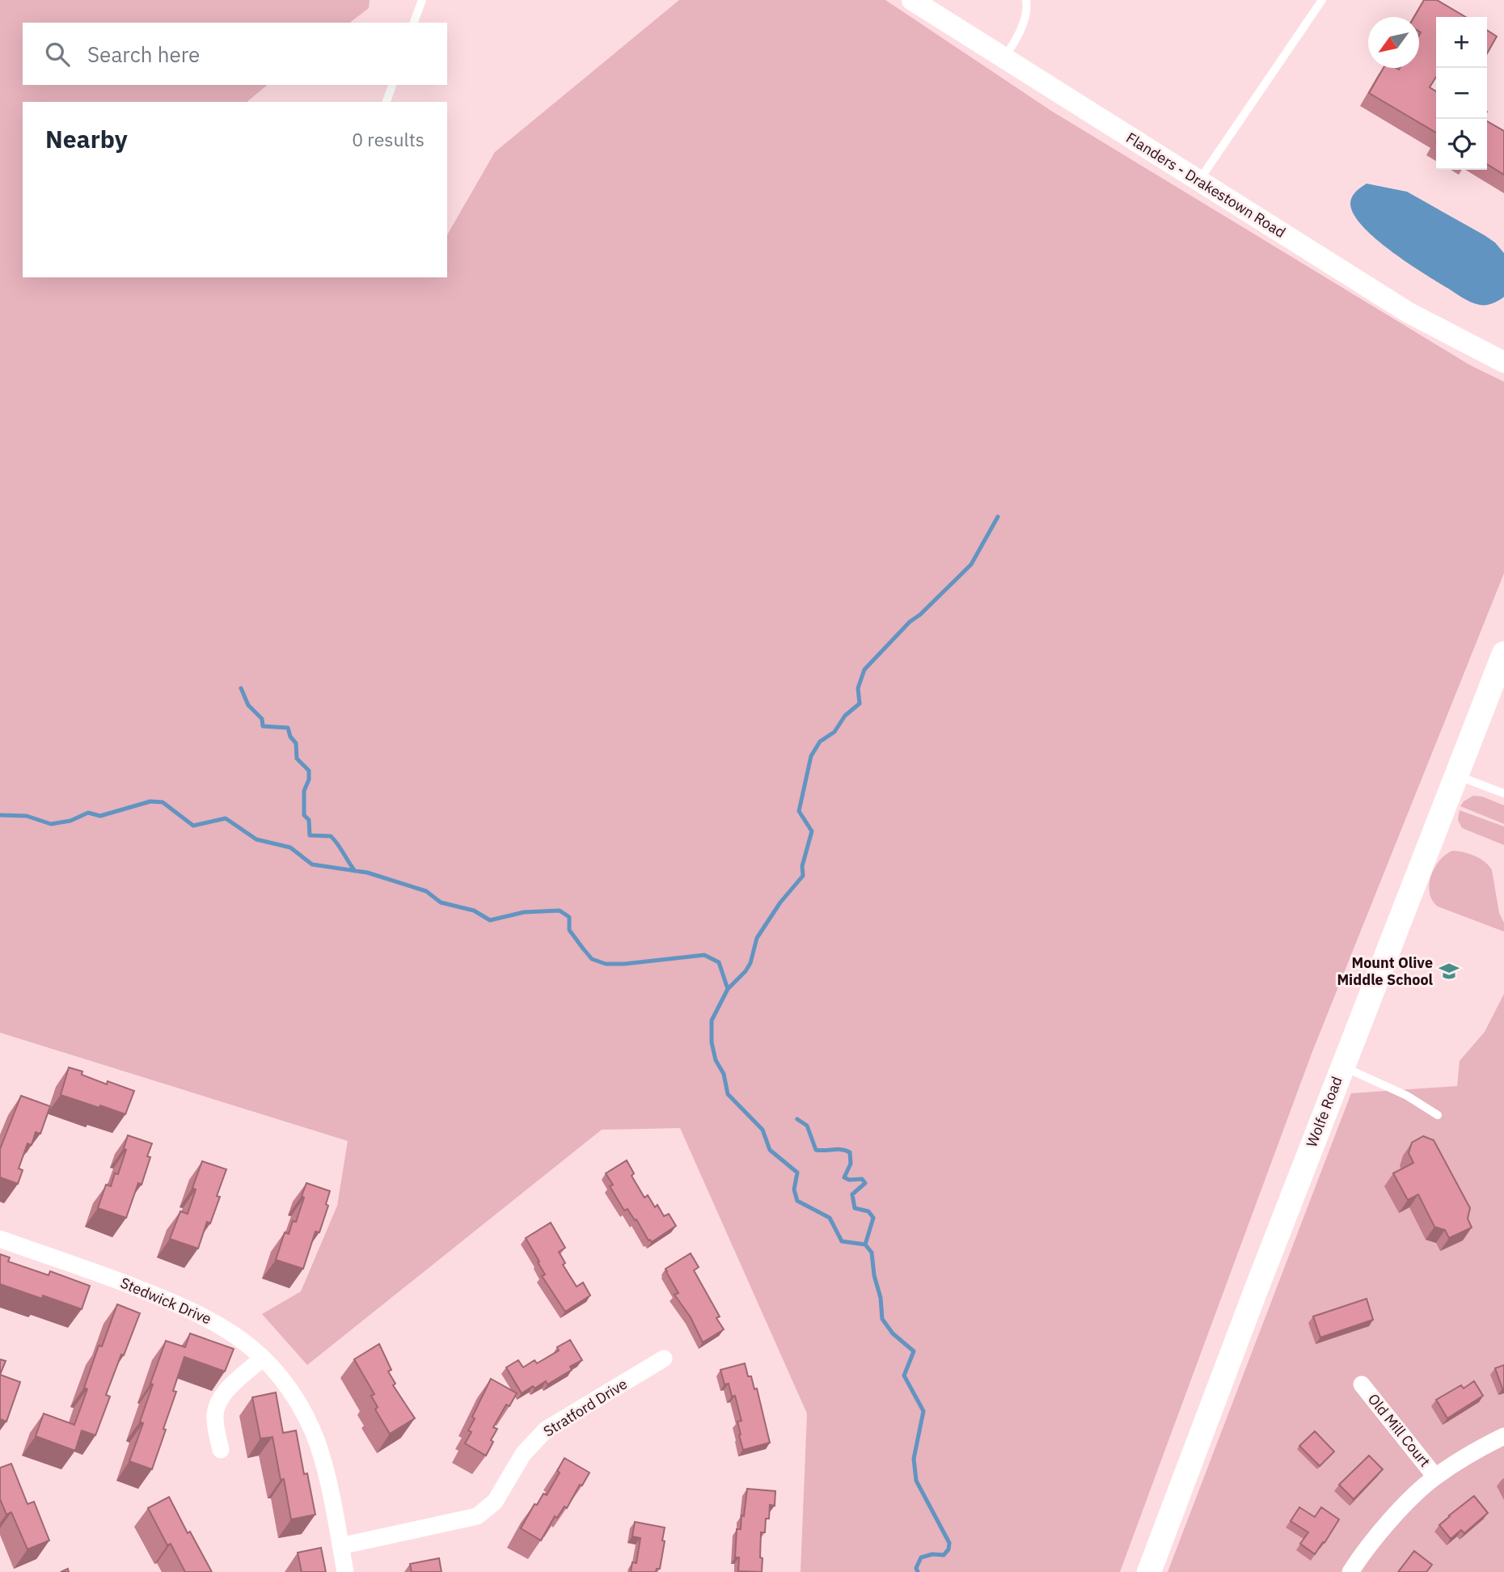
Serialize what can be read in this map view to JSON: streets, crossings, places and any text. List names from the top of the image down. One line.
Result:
{"streets":{"main road":["Wolfe Road"],"street":["Flanders - Drakestown Road","Stedwick Drive","Stratford Drive","Old Mill Court"]},"crossings":[["Stedwick Drive","Stratford Drive"]],"places":{"school or university":["Mount Olive Middle School"]},"north":"bottom left","page":{"map_buttons":["+","−"],"search":"Search here","heading":["Nearby","0 results"]}}
